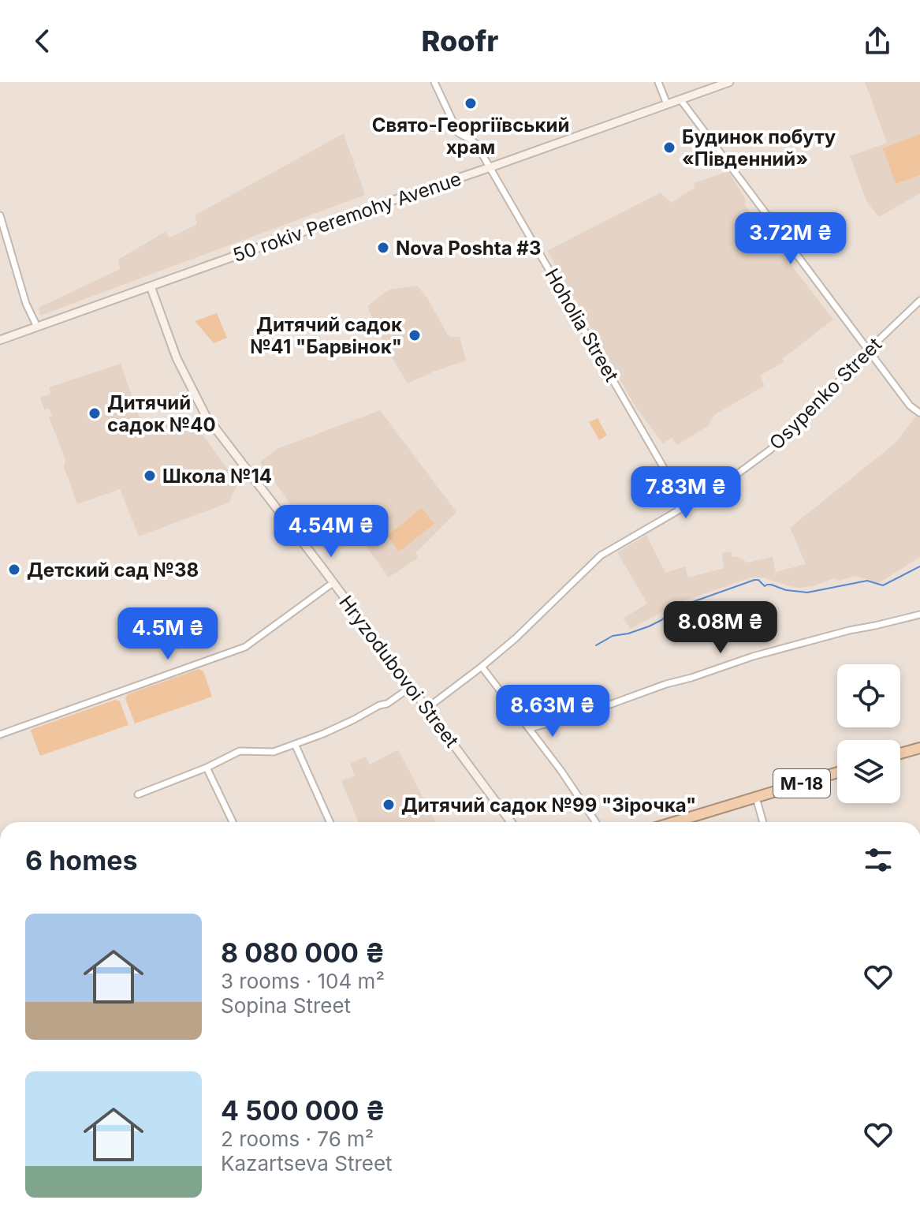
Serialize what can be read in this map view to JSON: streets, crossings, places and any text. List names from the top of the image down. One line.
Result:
{"streets":{"highway":["М-18"],"main road":["50 rokiv Peremohy Avenue","Hryzodubovoi Street"],"street":["Hoholia Street","Osypenko Street"]},"crossings":[["50 rokiv Peremohy Avenue","Hoholia Street"],["50 rokiv Peremohy Avenue","Hryzodubovoi Street"],["Hoholia Street","Osypenko Street"],["Osypenko Street","Hryzodubovoi Street"]],"places":["Свято-Георгіївський храм","Будинок побуту «Південний»","Nova Poshta #3","Дитячий садок №41 \"Барвінок\"","Дитячий садок №40","Школа №14","Детский сад №38","Дитячий садок №99 \"Зірочка\""],"page":{"header":"Roofr","price":["3.72M ₴","7.83M ₴","4.54M ₴","8.08M ₴","4.5M ₴","8.63M ₴"],"heading":"6 homes","list":[{"name":"8 080 000 ₴","note":"3 rooms · 104 m² · Sopina Street"},{"name":"4 500 000 ₴","note":"2 rooms · 76 m² · Kazartseva Street"}]}}
